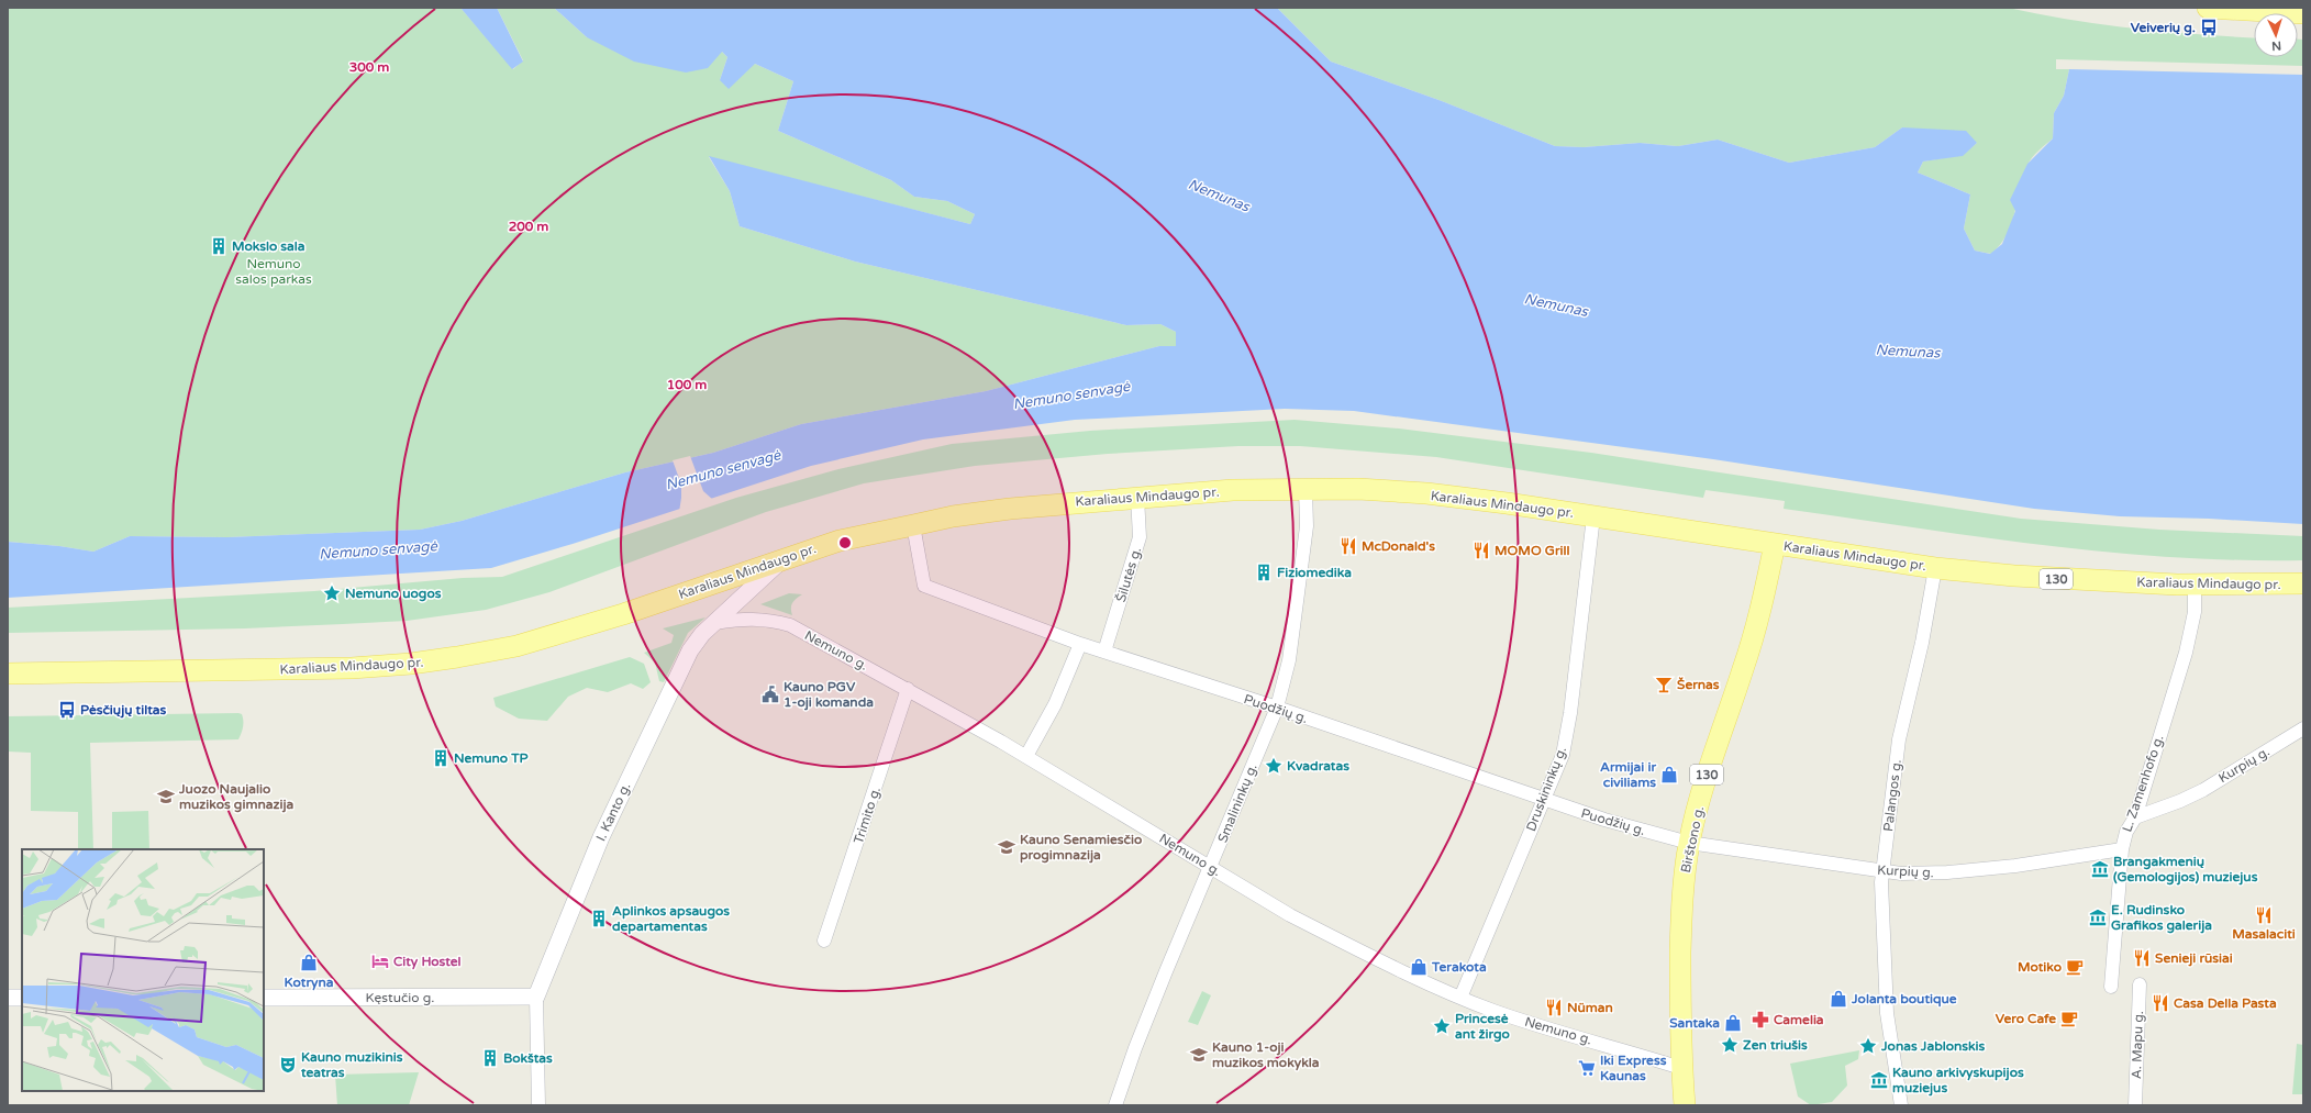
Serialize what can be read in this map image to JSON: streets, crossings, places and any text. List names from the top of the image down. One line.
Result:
{"streets":{"main road":["Karaliaus Mindaugo pr.","130","Birštono g."],"street":["Šilutės g.","Nemuno g.","Puodžių g.","Kurpių g.","L. Zamenhofo g.","Druskininkų g.","Palangos g.","Smalininkų g.","I. Kanto g.","Trimito g.","Kęstučio g.","A. Mapu g."]},"crossings":[["Karaliaus Mindaugo pr.","Šilutės g."],["Karaliaus Mindaugo pr.","Puodžių g."],["Karaliaus Mindaugo pr.","L. Zamenhofo g."],["Karaliaus Mindaugo pr.","Druskininkų g."],["Karaliaus Mindaugo pr.","Palangos g."],["Karaliaus Mindaugo pr.","Smalininkų g."],["Karaliaus Mindaugo pr.","I. Kanto g."],["Karaliaus Mindaugo pr.","Birštono g."],["Šilutės g.","Puodžių g."],["130","Nemuno g."],["130","Birštono g."],["Nemuno g.","Druskininkų g."],["Nemuno g.","Smalininkų g."],["Nemuno g.","I. Kanto g."],["Nemuno g.","Trimito g."],["Nemuno g.","Birštono g."],["Puodžių g.","Kurpių g."],["Puodžių g.","Druskininkų g."],["Puodžių g.","Smalininkų g."],["Puodžių g.","Birštono g."],["Kurpių g.","L. Zamenhofo g."],["Kurpių g.","Palangos g."],["Kurpių g.","Birštono g."],["I. Kanto g.","Kęstučio g."]],"water":["Nemunas","Nemuno senvagė"],"parks":["Nemuno salos parkas"],"places":{"bus stop":["Veiverių g.","Pėsčiųjų tiltas"],"building":["Mokslo sala","Fiziomedika","Nemuno TP","Aplinkos apsaugos departamentas","Bokštas"],"restaurant":["McDonald's","MOMO Grill","Masalaciti","Senieji rūsiai","Casa Della Pasta","Nüman"],"place":["Nemuno uogos","Kvadratas","Princesė ant žirgo","Zen triušis","Jonas Jablonskis"],"bar":["Šernas"],"public building":["Kauno PGV 1-oji komanda"],"shop":["Armijai ir civiliams","Kotryna","Terakota","Jolanta boutique","Santaka"],"school or university":["Juozo Naujalio muzikos gimnazija","Kauno Senamiesčio progimnazija","Kauno 1-oji muzikos mokykla"],"museum":["Brangakmenių (Gemologijos) muziejus","E. Rudinsko Grafikos galerija","Kauno arkivyskupijos muziejus"],"hotel":["City Hostel"],"cafe":["Motiko","Vero Cafe"],"pharmacy":["Camelia"],"theatre":["Kauno muzikinis teatras"],"supermarket":["Iki Express Kaunas"]},"north":"bottom","rings":["300 m","200 m","100 m"]}
